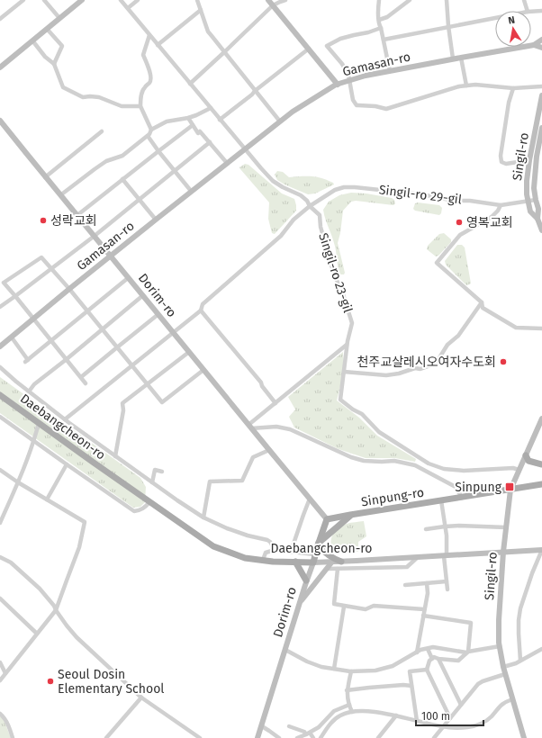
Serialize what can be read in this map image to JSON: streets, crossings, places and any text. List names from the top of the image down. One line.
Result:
{"streets":{"main road":["Gamasan-ro","Singil-ro","Dorim-ro","Daebangcheon-ro","Sinpung-ro"],"street":["Singil-ro 29-gil","Singil-ro 23-gil"]},"crossings":[["Gamasan-ro","Singil-ro 23-gil"],["Gamasan-ro","Dorim-ro"],["Singil-ro","Singil-ro 29-gil"],["Singil-ro","Singil-ro 23-gil"],["Singil-ro","Daebangcheon-ro"],["Singil-ro","Sinpung-ro"],["Singil-ro 29-gil","Singil-ro 23-gil"],["Singil-ro 29-gil","Dorim-ro"],["Dorim-ro","Daebangcheon-ro"],["Dorim-ro","Sinpung-ro"]],"places":{"other":["성락교회","영복교회","천주교살레시오여자수도회","Seoul Dosin Elementary School"],"transit":["Sinpung"]},"scale_bar":"100 m","north":"top"}
